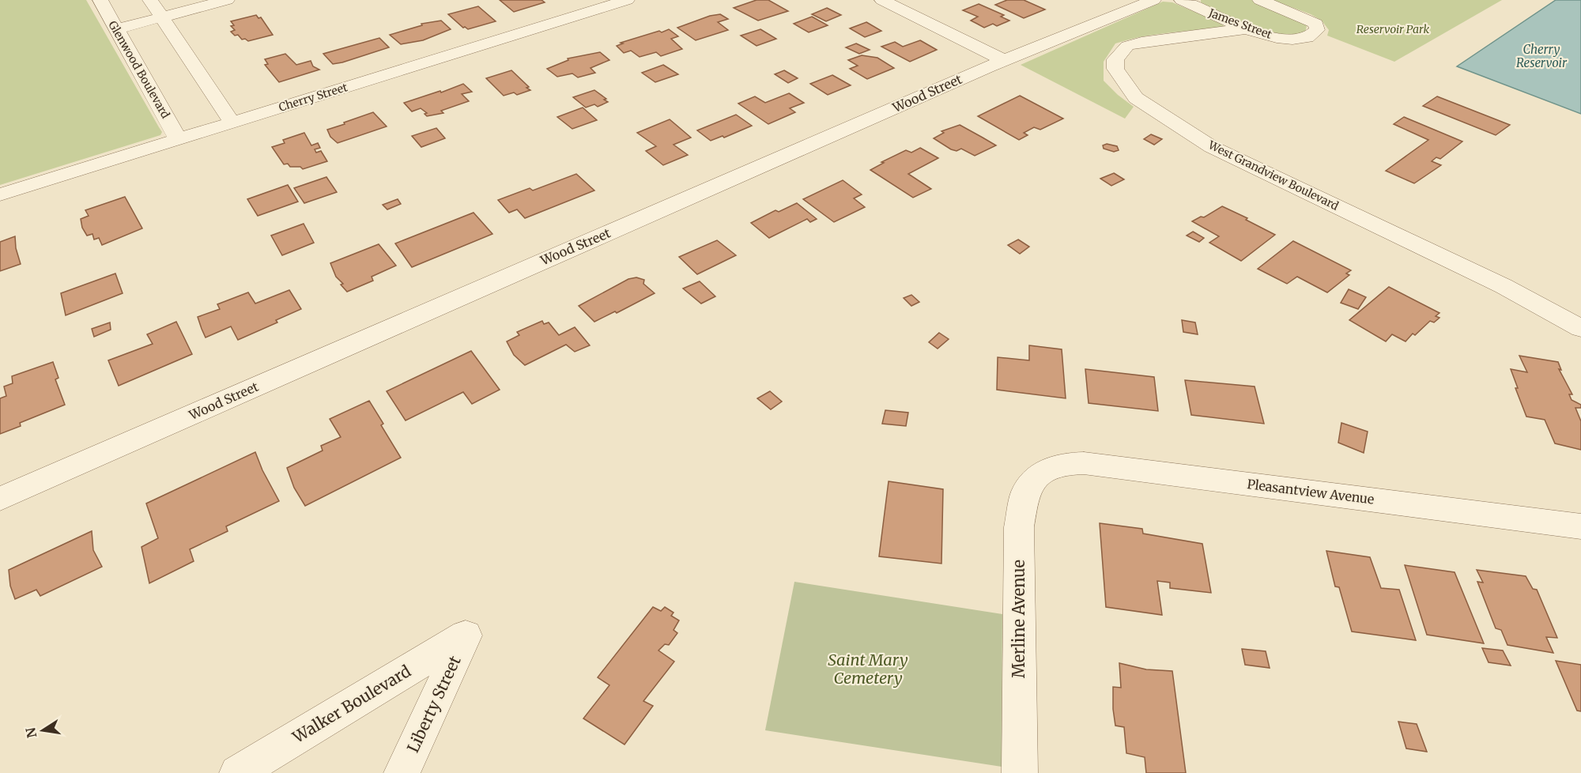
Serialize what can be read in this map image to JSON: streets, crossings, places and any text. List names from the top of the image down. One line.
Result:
{"streets":{"street":["James Street","Glenwood Boulevard","Wood Street","Cherry Street","West Grandview Boulevard","Pleasantview Avenue","Merline Avenue","Walker Boulevard","Liberty Street"]},"crossings":[["James Street","West Grandview Boulevard"],["Glenwood Boulevard","Cherry Street"],["Pleasantview Avenue","Merline Avenue"],["Walker Boulevard","Liberty Street"]],"water":["Cherry Reservoir"],"parks":["Reservoir Park","Saint Mary Cemetery"],"north":"left"}
